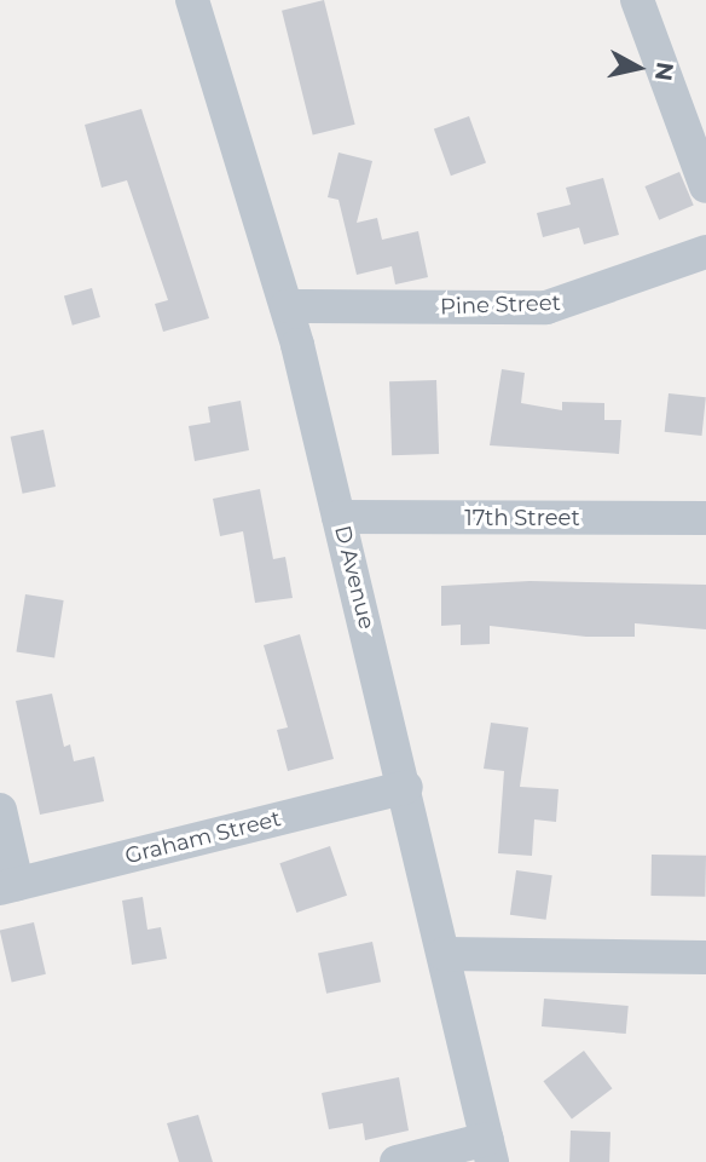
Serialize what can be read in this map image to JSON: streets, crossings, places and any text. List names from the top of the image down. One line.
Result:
{"streets":{"street":["Pine Street","17th Street","D Avenue","Graham Street"]},"crossings":[["Pine Street","D Avenue"],["17th Street","D Avenue"],["D Avenue","Graham Street"]],"north":"right"}
